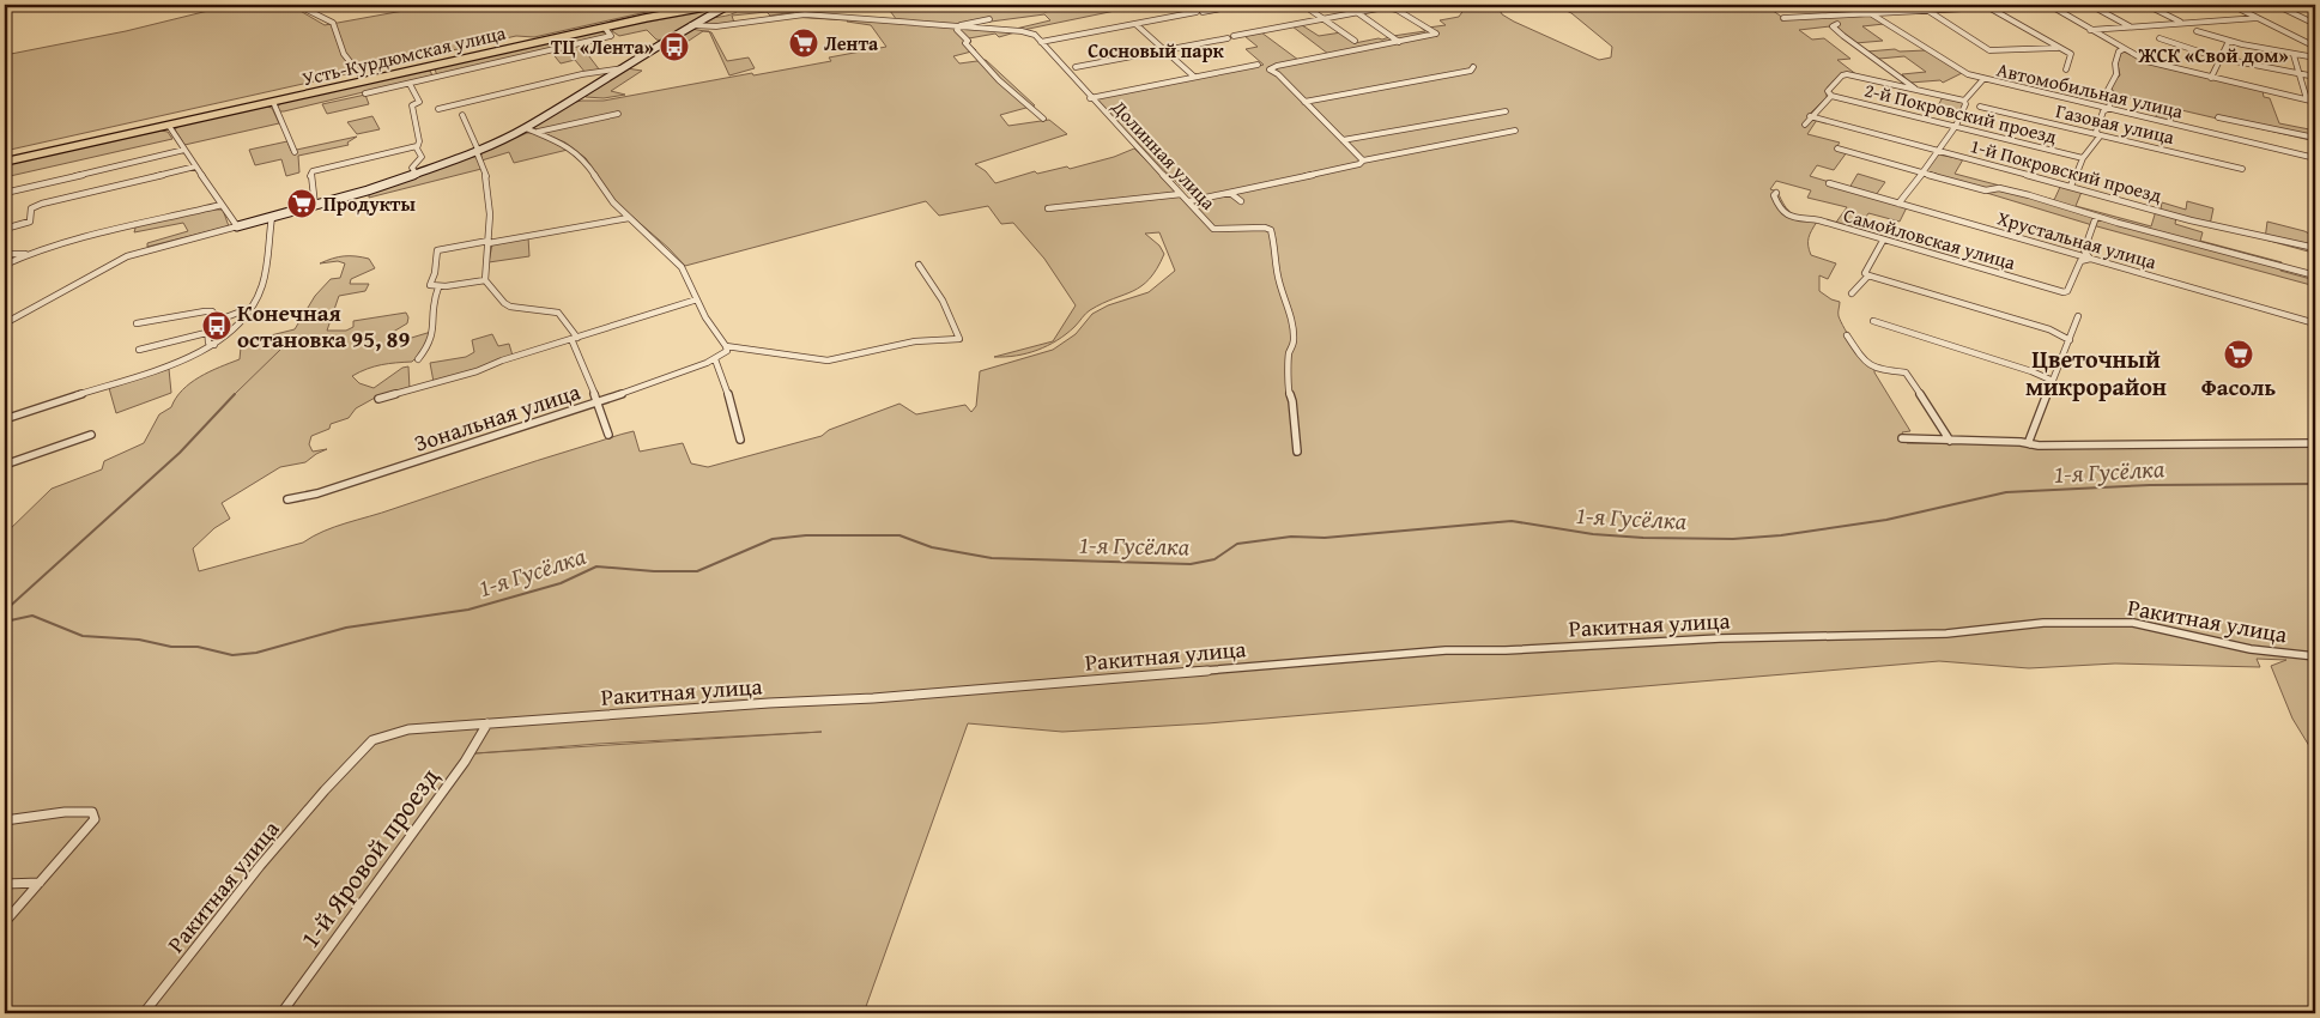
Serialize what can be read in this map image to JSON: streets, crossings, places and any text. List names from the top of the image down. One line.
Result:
{"streets":{"main road":["Усть-Курдюмская улица"],"street":["Автомобильная улица","2-й Покровский проезд","Газовая улица","Долинная улица","1-й Покровский проезд","Самойловская улица","Хрустальная улица","Зональная улица","Ракитная улица","1-й Яровой проезд"]},"crossings":[["Самойловская улица","Хрустальная улица"],["Ракитная улица","1-й Яровой проезд"]],"districts":["Сосновый парк","ЖСК «Свой дом»","Цветочный микрорайон"],"water":["1-я Гусёлка"],"places":{"supermarket":["Лента","Продукты","Фасоль"],"bus stop":["ТЦ «Лента»","Конечная остановка 95, 89"]}}
